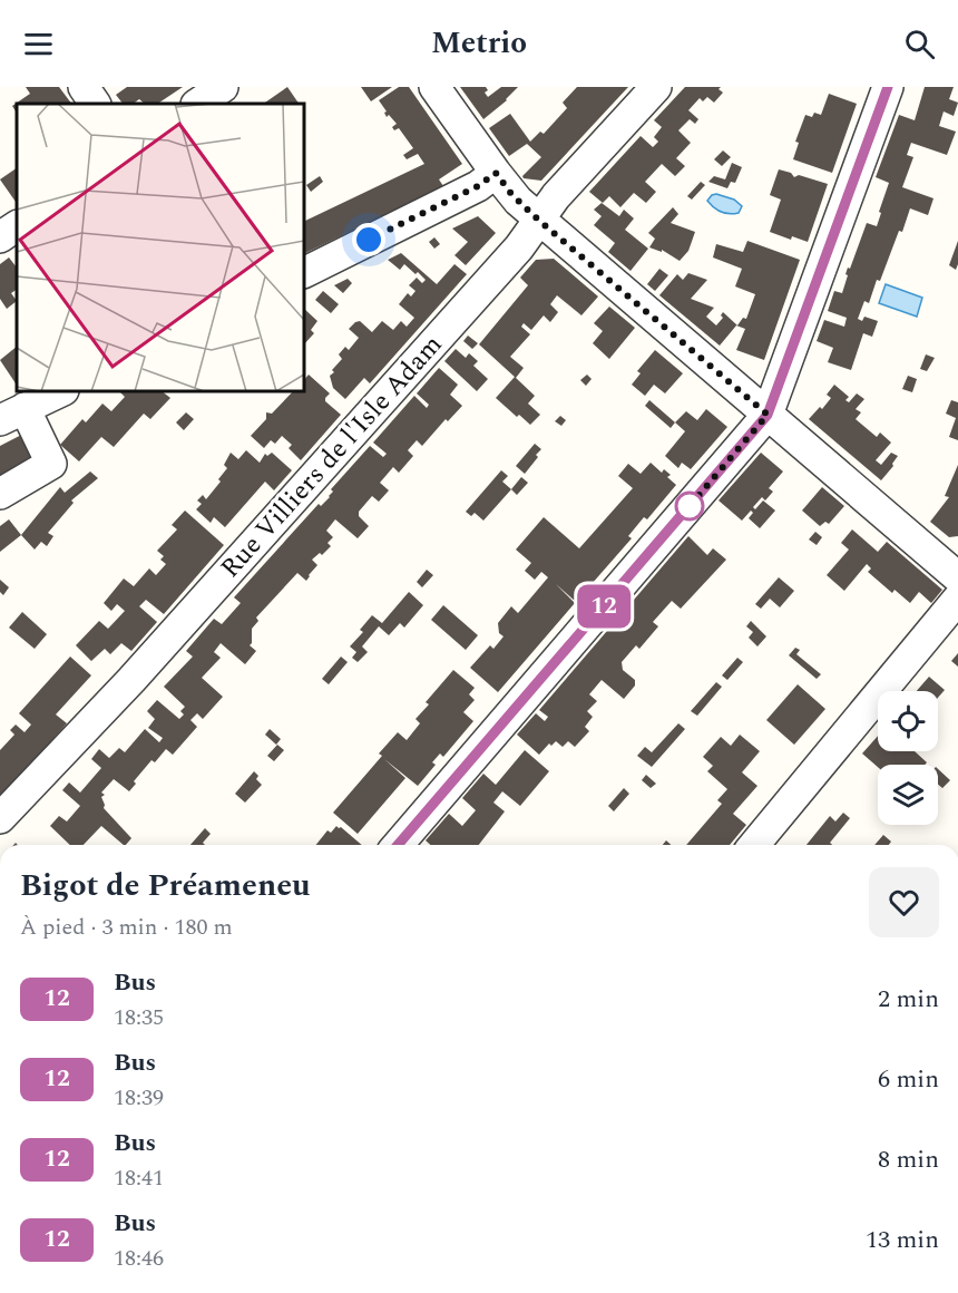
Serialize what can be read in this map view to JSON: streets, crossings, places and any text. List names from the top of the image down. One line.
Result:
{"streets":{"street":["Rue Villiers de l'Isle Adam"]},"lines":["bus line 12"],"page":{"header":"Metrio","on_map":"12","heading":["Bigot de Préameneu","À pied · 3 min · 180 m"],"list":[{"mark":"12","name":"Bus","note":"18:35","value":"2 min"},{"mark":"12","name":"Bus","note":"18:39","value":"6 min"},{"mark":"12","name":"Bus","note":"18:41","value":"8 min"},{"mark":"12","name":"Bus","note":"18:46","value":"13 min"}]}}
